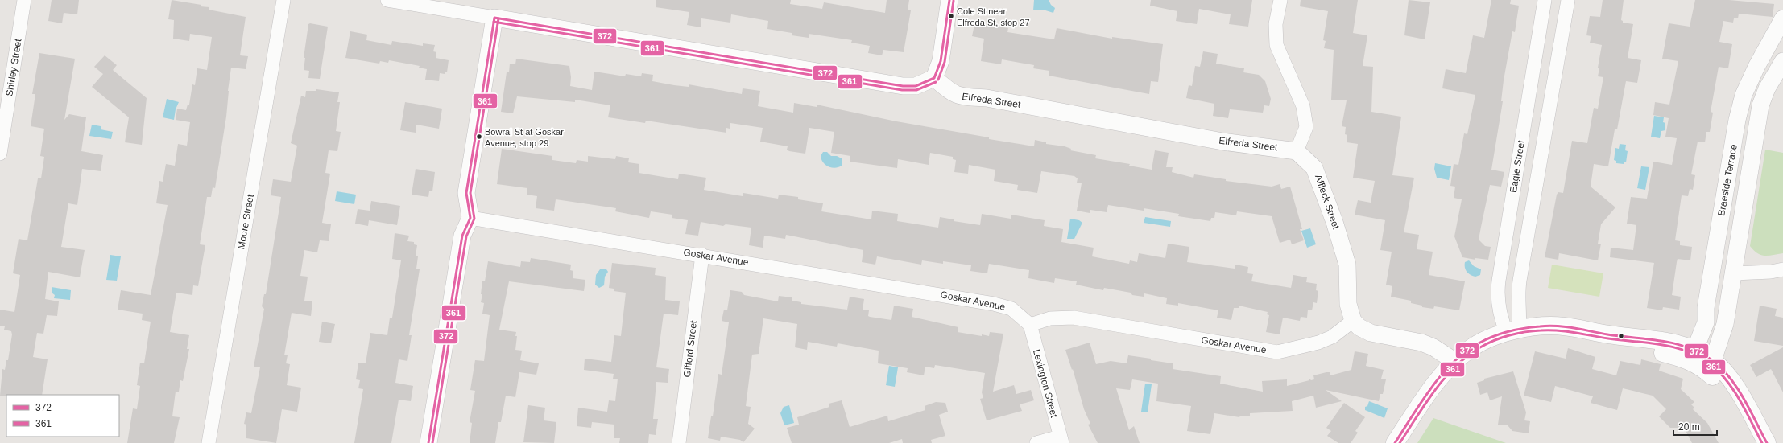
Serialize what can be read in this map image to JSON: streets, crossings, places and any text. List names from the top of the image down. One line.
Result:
{"streets":{"street":["Shirley Street","Elfreda Street","Eagle Street","Braeside Terrace","Affleck Street","Moore Street","Goskar Avenue","Gifford Street","Lexington Street"]},"crossings":[["Elfreda Street","Affleck Street"],["Affleck Street","Goskar Avenue"],["Goskar Avenue","Gifford Street"],["Goskar Avenue","Lexington Street"]],"places":["Cole St near Elfreda St, stop 27","Bowral St at Goskar Avenue, stop 29"],"lines":["transit line 372","transit line 361"],"legend":["372","361"],"scale_bar":"20 m"}
